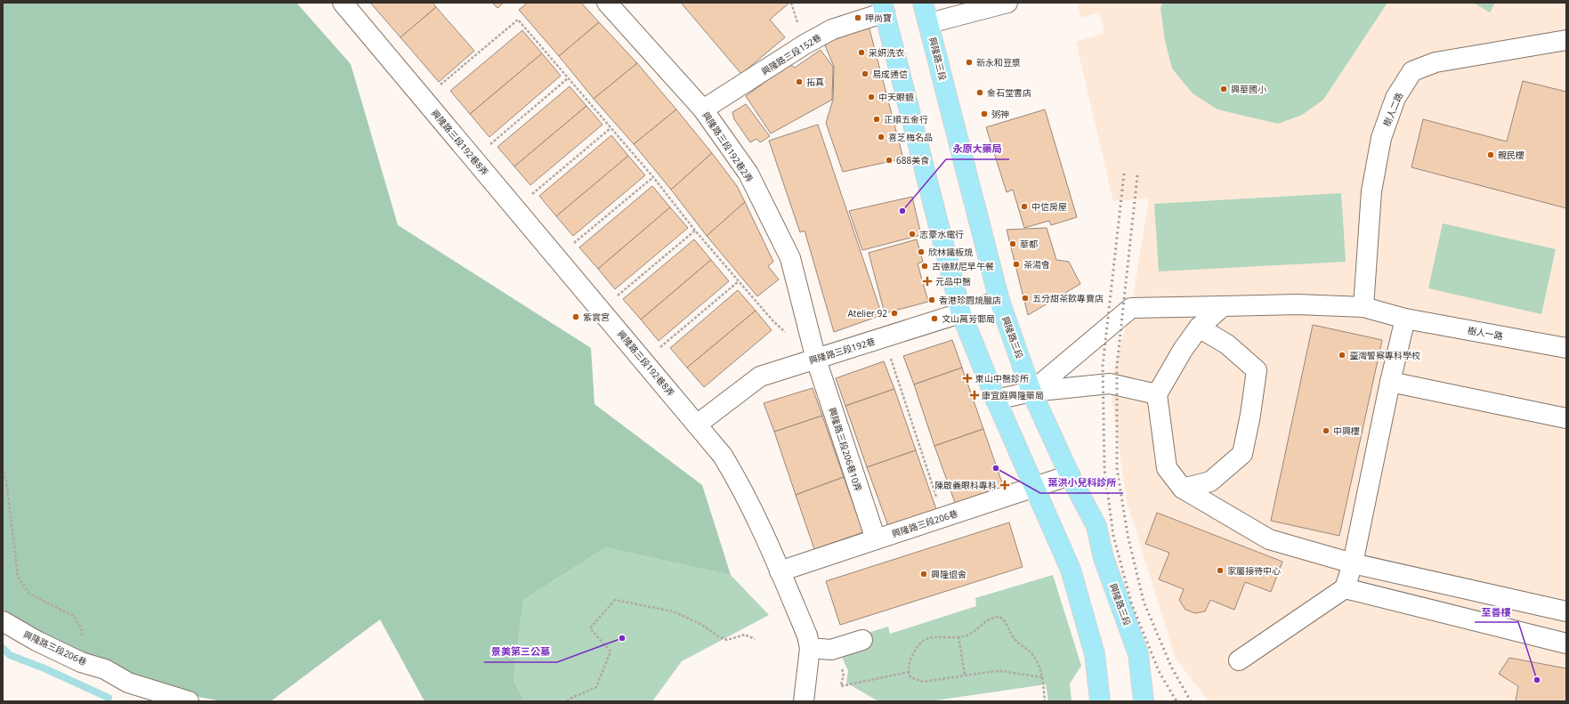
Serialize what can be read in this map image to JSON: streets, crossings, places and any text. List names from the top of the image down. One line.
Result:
{"streets":{"main road":["興隆路三段"],"street":["興隆路三段152巷","樹人二路","興隆路三段192巷8弄","興隆路三段192巷2弄","樹人一路","興隆路三段192巷","興隆路三段206巷10弄","興隆路三段206巷"]},"crossings":[["興隆路三段152巷","興隆路三段192巷2弄"],["興隆路三段","樹人一路"],["興隆路三段","興隆路三段192巷"],["興隆路三段","興隆路三段206巷"],["樹人二路","樹人一路"],["興隆路三段192巷8弄","興隆路三段192巷"],["興隆路三段192巷8弄","興隆路三段206巷"],["興隆路三段192巷2弄","興隆路三段192巷"],["興隆路三段192巷2弄","興隆路三段206巷10弄"],["興隆路三段192巷","興隆路三段206巷10弄"],["興隆路三段206巷10弄","興隆路三段206巷"]],"places":{"other":["呷尚寶","采妍洗衣","新永和豆漿","易成通信","拓真","興華國小","金石堂書店","中天眼鏡","粥神","正順五金行","喜芝梅名品","親民樓","688美食","中信房屋","永原大藥局","志豪水電行","華都","欣林鐵板燒","茶湯會","古德默尼早午餐","五分甜茶飲專賣店","香港珍園燒臘店","Atelier 92","紫雲宮","文山萬芳郵局","臺灣警察專科學校","中興樓","葉洪小兒科診所","家屬接待中心","興隆退舍","景美第三公墓","至善樓"],"health":["元品中醫","東山中醫診所","康宜庭興隆藥局","陳啟義眼科專科"]}}
